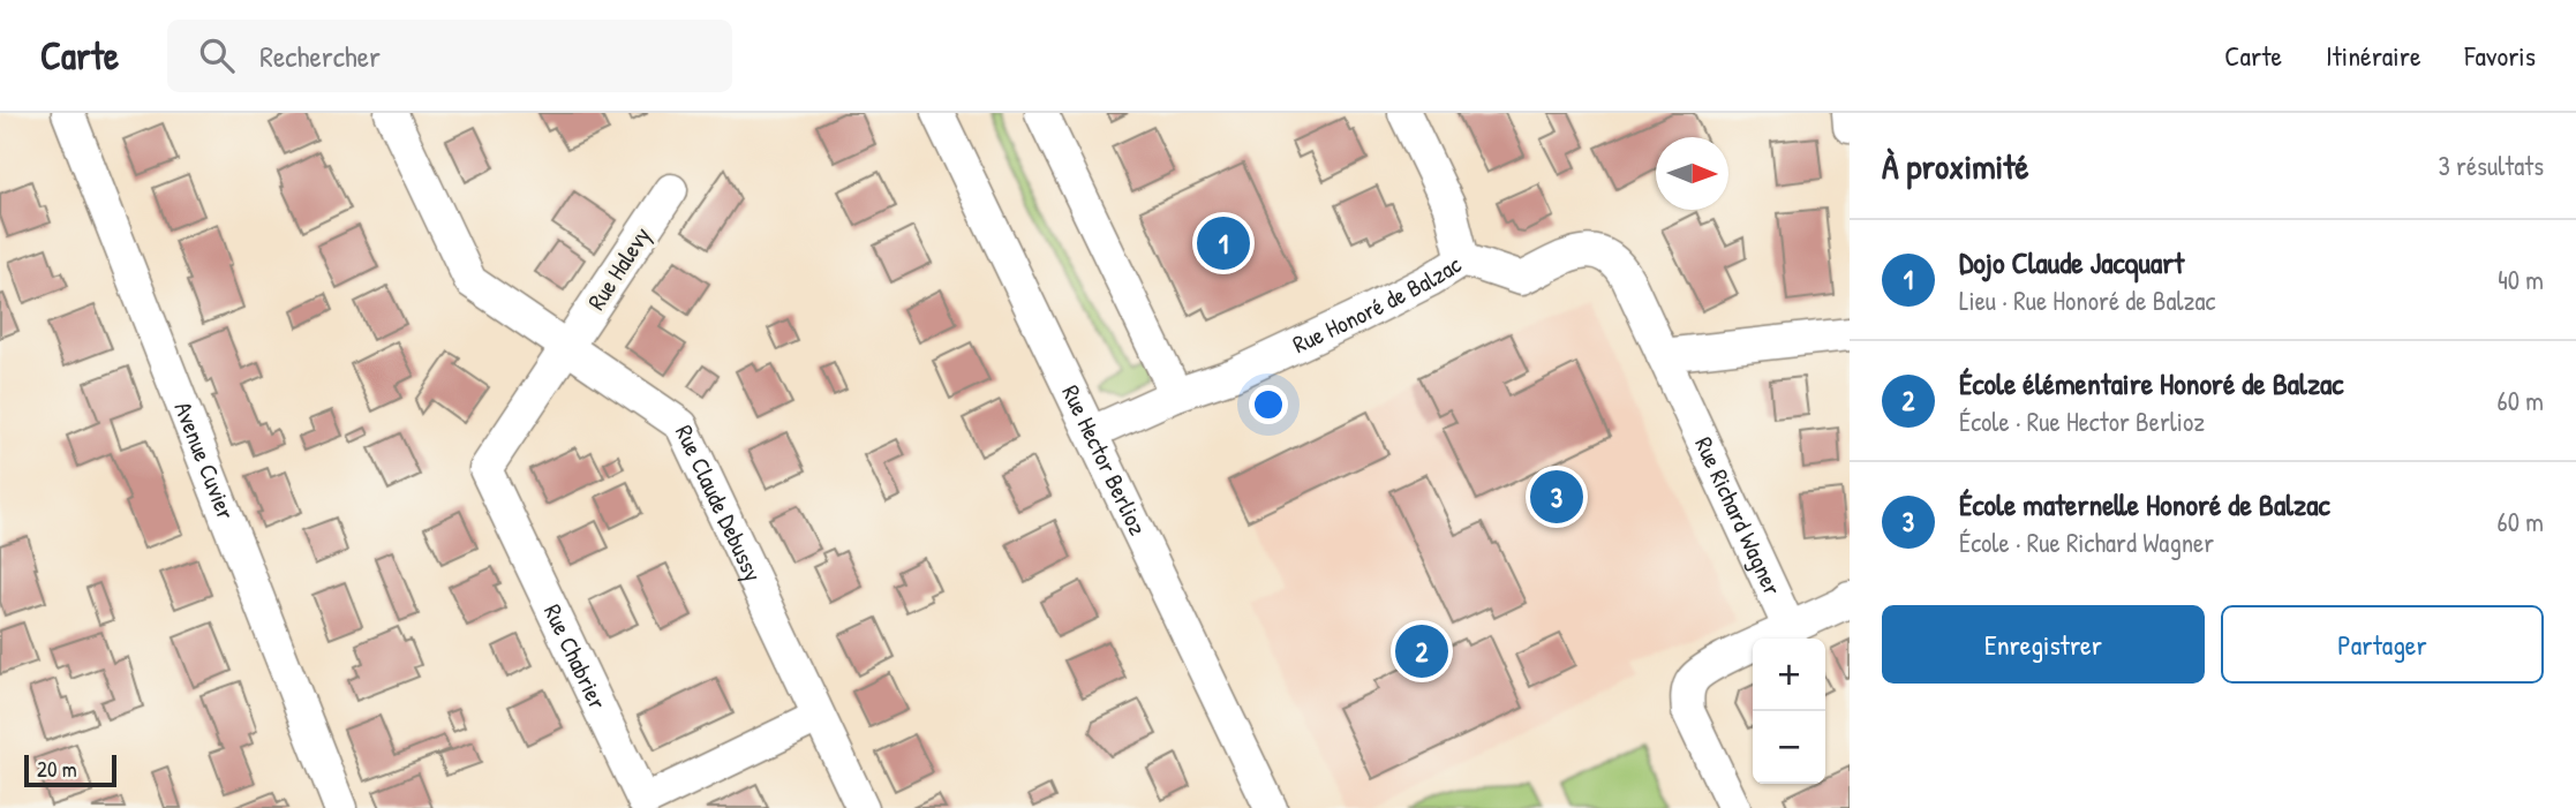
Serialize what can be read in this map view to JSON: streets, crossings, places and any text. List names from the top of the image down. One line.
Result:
{"streets":{"street":["Rue Halevy","Rue Honoré de Balzac","Rue Hector Berlioz","Avenue Cuvier","Rue Claude Debussy","Rue Richard Wagner","Rue Chabrier"]},"crossings":[["Rue Halevy","Rue Claude Debussy"],["Rue Halevy","Rue Chabrier"],["Rue Honoré de Balzac","Rue Hector Berlioz"],["Rue Honoré de Balzac","Rue Richard Wagner"],["Rue Claude Debussy","Rue Chabrier"]],"scale_bar":"20 m","north":"right","page":{"header":"Carte","search":"Rechercher","nav":["Carte","Itinéraire","Favoris"],"heading":["À proximité","3 résultats"],"pins":["1","3","2"],"list":[{"mark":"1","name":"Dojo Claude Jacquart","note":"Lieu · Rue Honoré de Balzac","value":"40 m"},{"mark":"2","name":"École élémentaire Honoré de Balzac","note":"École · Rue Hector Berlioz","value":"60 m"},{"mark":"3","name":"École maternelle Honoré de Balzac","note":"École · Rue Richard Wagner","value":"60 m"}],"buttons":["Enregistrer","Partager"],"map_buttons":["+","−"],"scale":"20 m"}}
